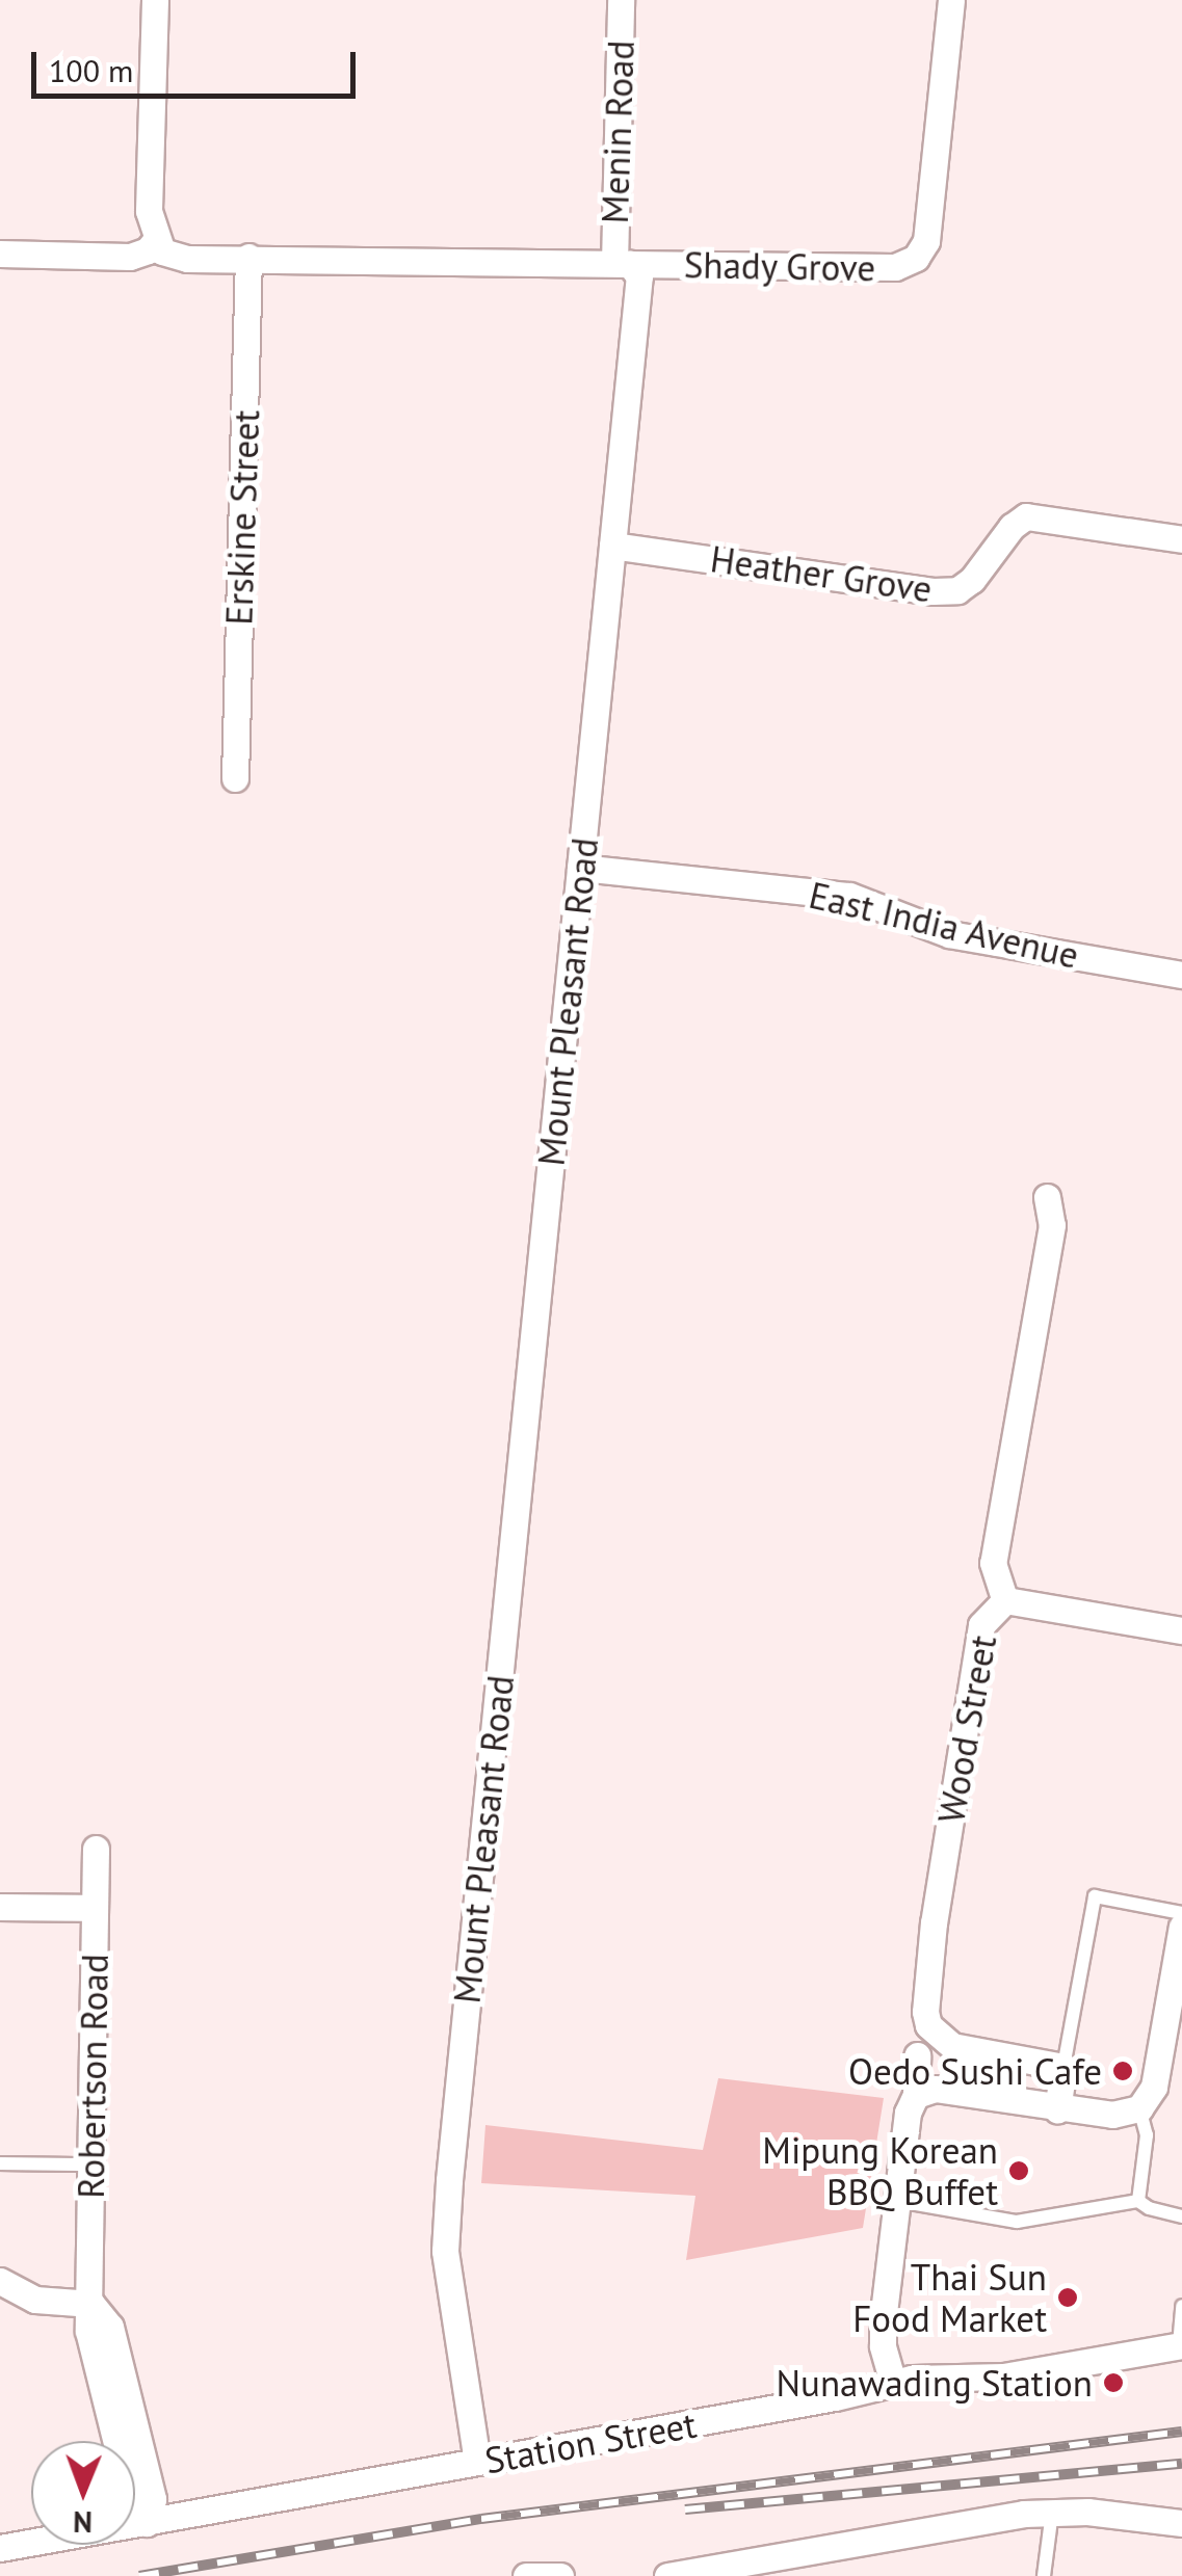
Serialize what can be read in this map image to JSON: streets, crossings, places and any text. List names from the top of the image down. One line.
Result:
{"streets":{"street":["Menin Road","Shady Grove","Erskine Street","Heather Grove","East India Avenue","Mount Pleasant Road","Wood Street","Robertson Road","Station Street"]},"crossings":[["Menin Road","Shady Grove"],["Menin Road","Mount Pleasant Road"],["Shady Grove","Mount Pleasant Road"],["Heather Grove","Mount Pleasant Road"],["East India Avenue","Mount Pleasant Road"],["Mount Pleasant Road","Station Street"],["Robertson Road","Station Street"]],"places":["Oedo Sushi Cafe","Mipung Korean BBQ Buffet","Thai Sun Food Market","Nunawading Station"],"scale_bar":"100 m","north":"bottom"}
